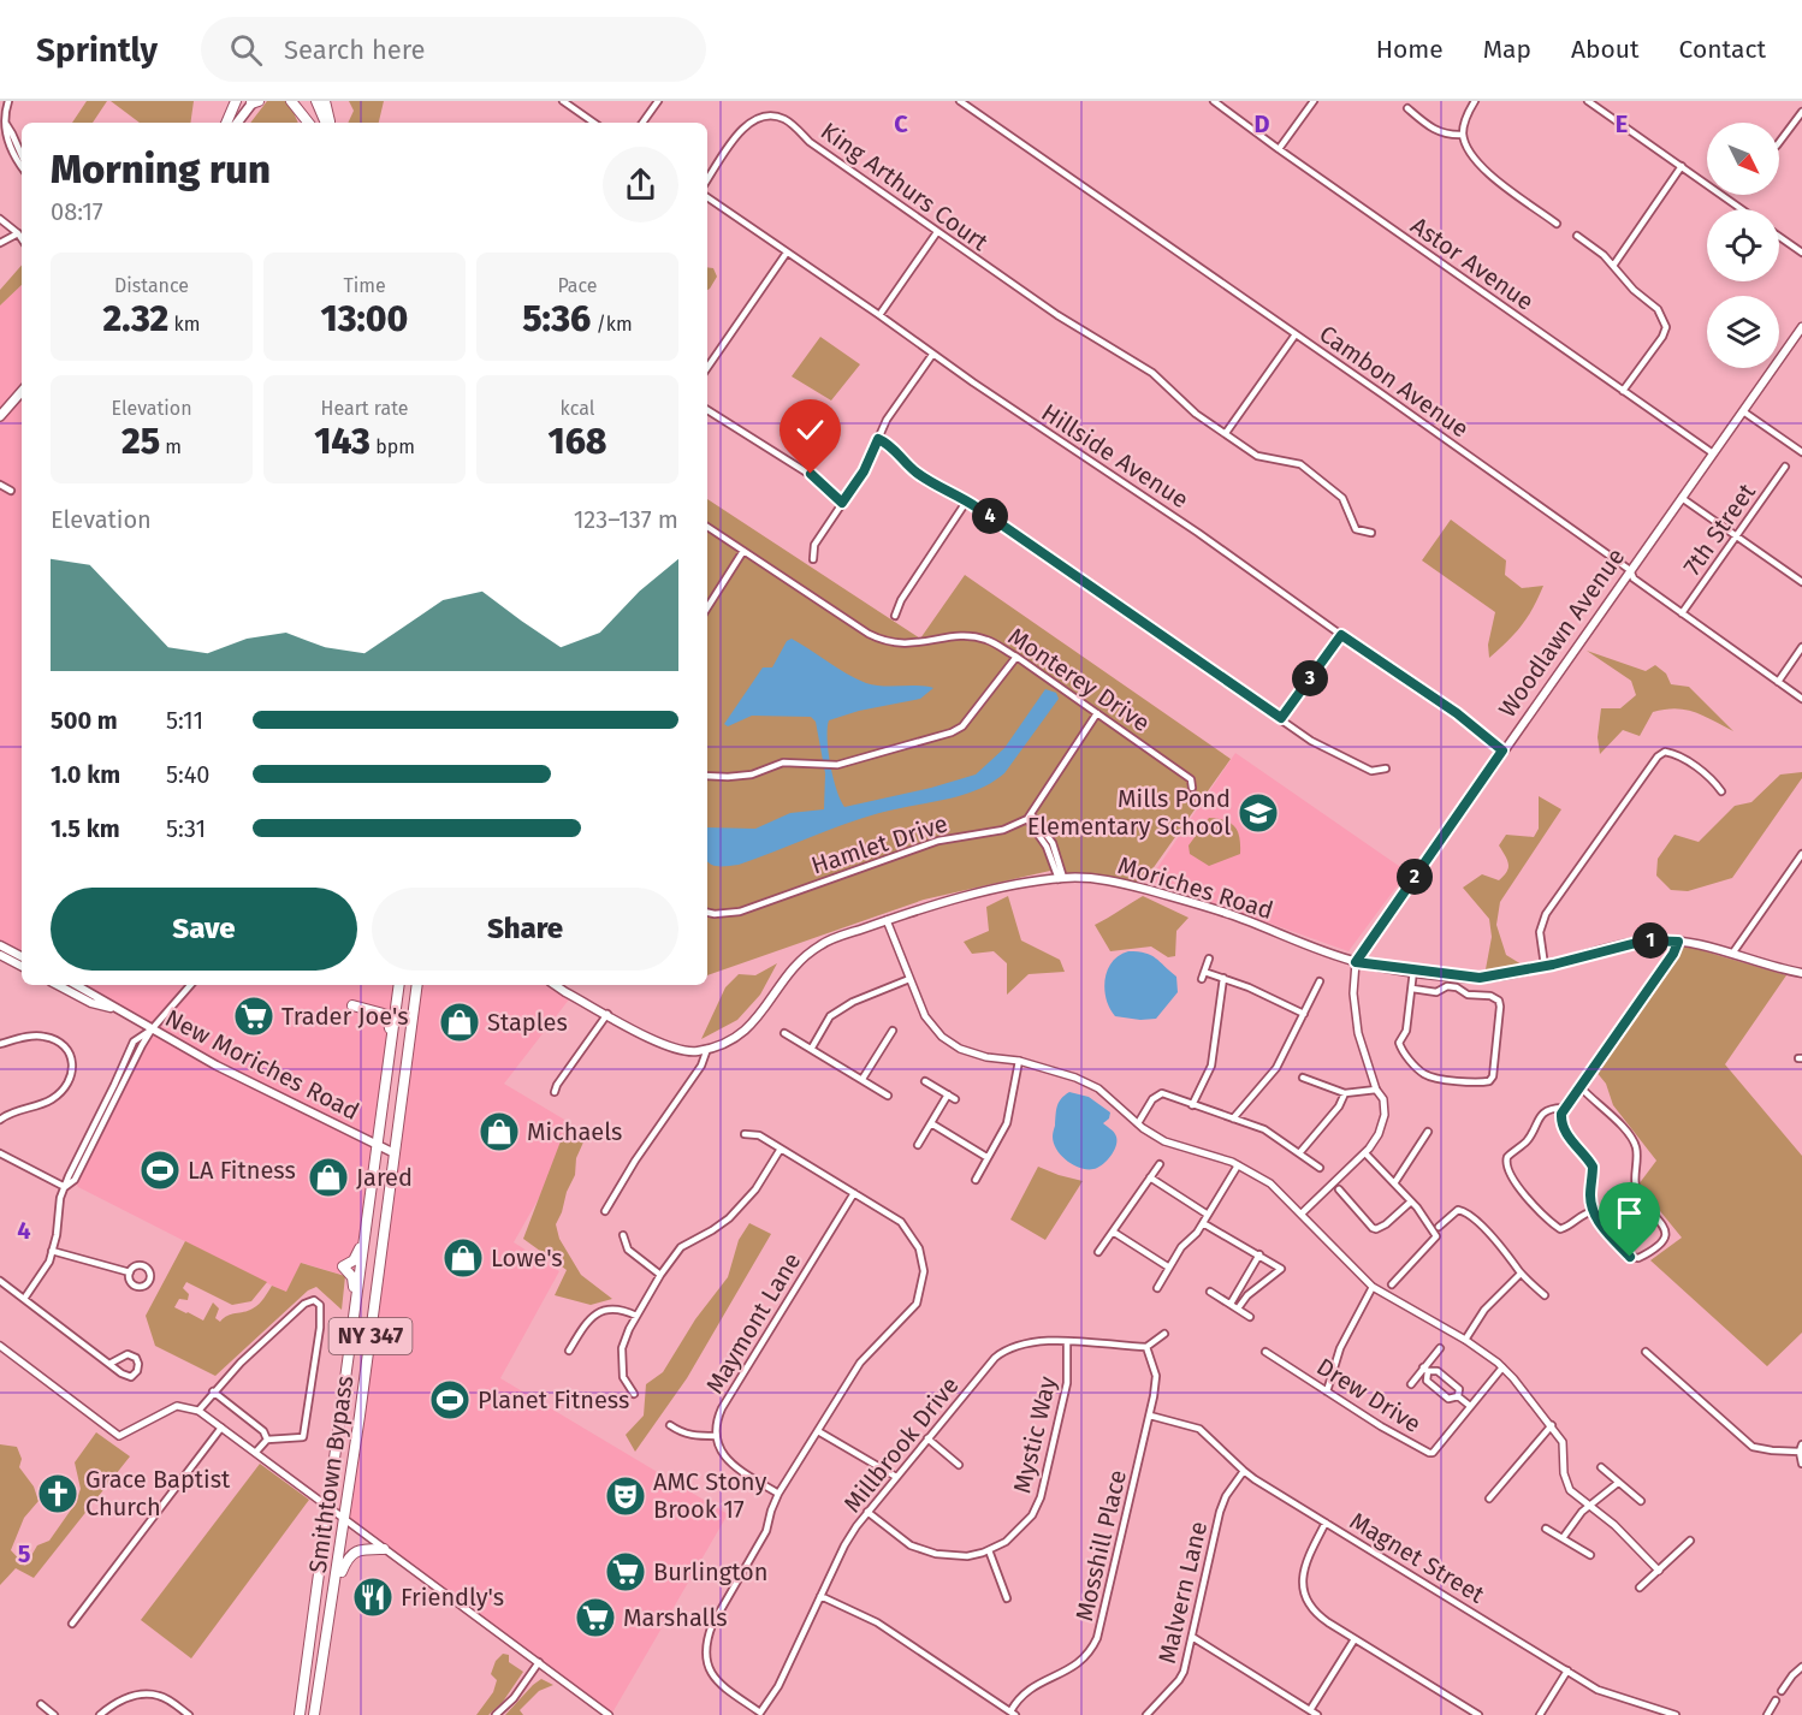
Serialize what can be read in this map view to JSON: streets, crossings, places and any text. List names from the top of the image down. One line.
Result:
{"streets":{"highway":["NY 347","Smithtown Bypass"],"main road":["Woodlawn Avenue","Moriches Road","New Moriches Road"],"street":["King Arthurs Court","Astor Avenue","Cambon Avenue","Hillside Avenue","7th Street","Monterey Drive","Hamlet Drive","Maymont Lane","Drew Drive","Mystic Way","Millbrook Drive","Mosshill Place","Magnet Street","Malvern Lane"]},"crossings":[["Astor Avenue","Woodlawn Avenue"],["Cambon Avenue","7th Street"],["Cambon Avenue","Woodlawn Avenue"],["Hillside Avenue","Woodlawn Avenue"],["Woodlawn Avenue","Moriches Road"],["New Moriches Road","Smithtown Bypass"],["Mystic Way","Millbrook Drive"],["Millbrook Drive","Mosshill Place"],["Mosshill Place","Magnet Street"],["Magnet Street","Malvern Lane"]],"places":{"school or university":["Mills Pond Elementary School"],"supermarket":["Trader Joe's","Burlington","Marshalls"],"shop":["Staples","Michaels","Jared","Lowe's"],"sports":["LA Fitness","Planet Fitness"],"church":["Grace Baptist Church"],"theatre":["AMC Stony Brook 17"],"restaurant":["Friendly's"]},"north":"bottom right","page":{"header":"Sprintly","search":"Search here","nav":["Home","Map","About","Contact"],"heading":["Morning run","08:17"],"stats":[["Distance","2.32 km"],["Time","13:00"],["Pace","5:36 /km"],["Elevation","25 m"],["Heart rate","143 bpm"],["kcal","168"]],"chart":["Elevation","123–137 m"],"pins":["4","3","2","1"],"list":[{"name":"500 m","note":"5:11"},{"name":"1.0 km","note":"5:40"},{"name":"1.5 km","note":"5:31"}],"buttons":["Save","Share"]},"grid":{"columns":["C","D","E"],"rows":["4","5"]}}
